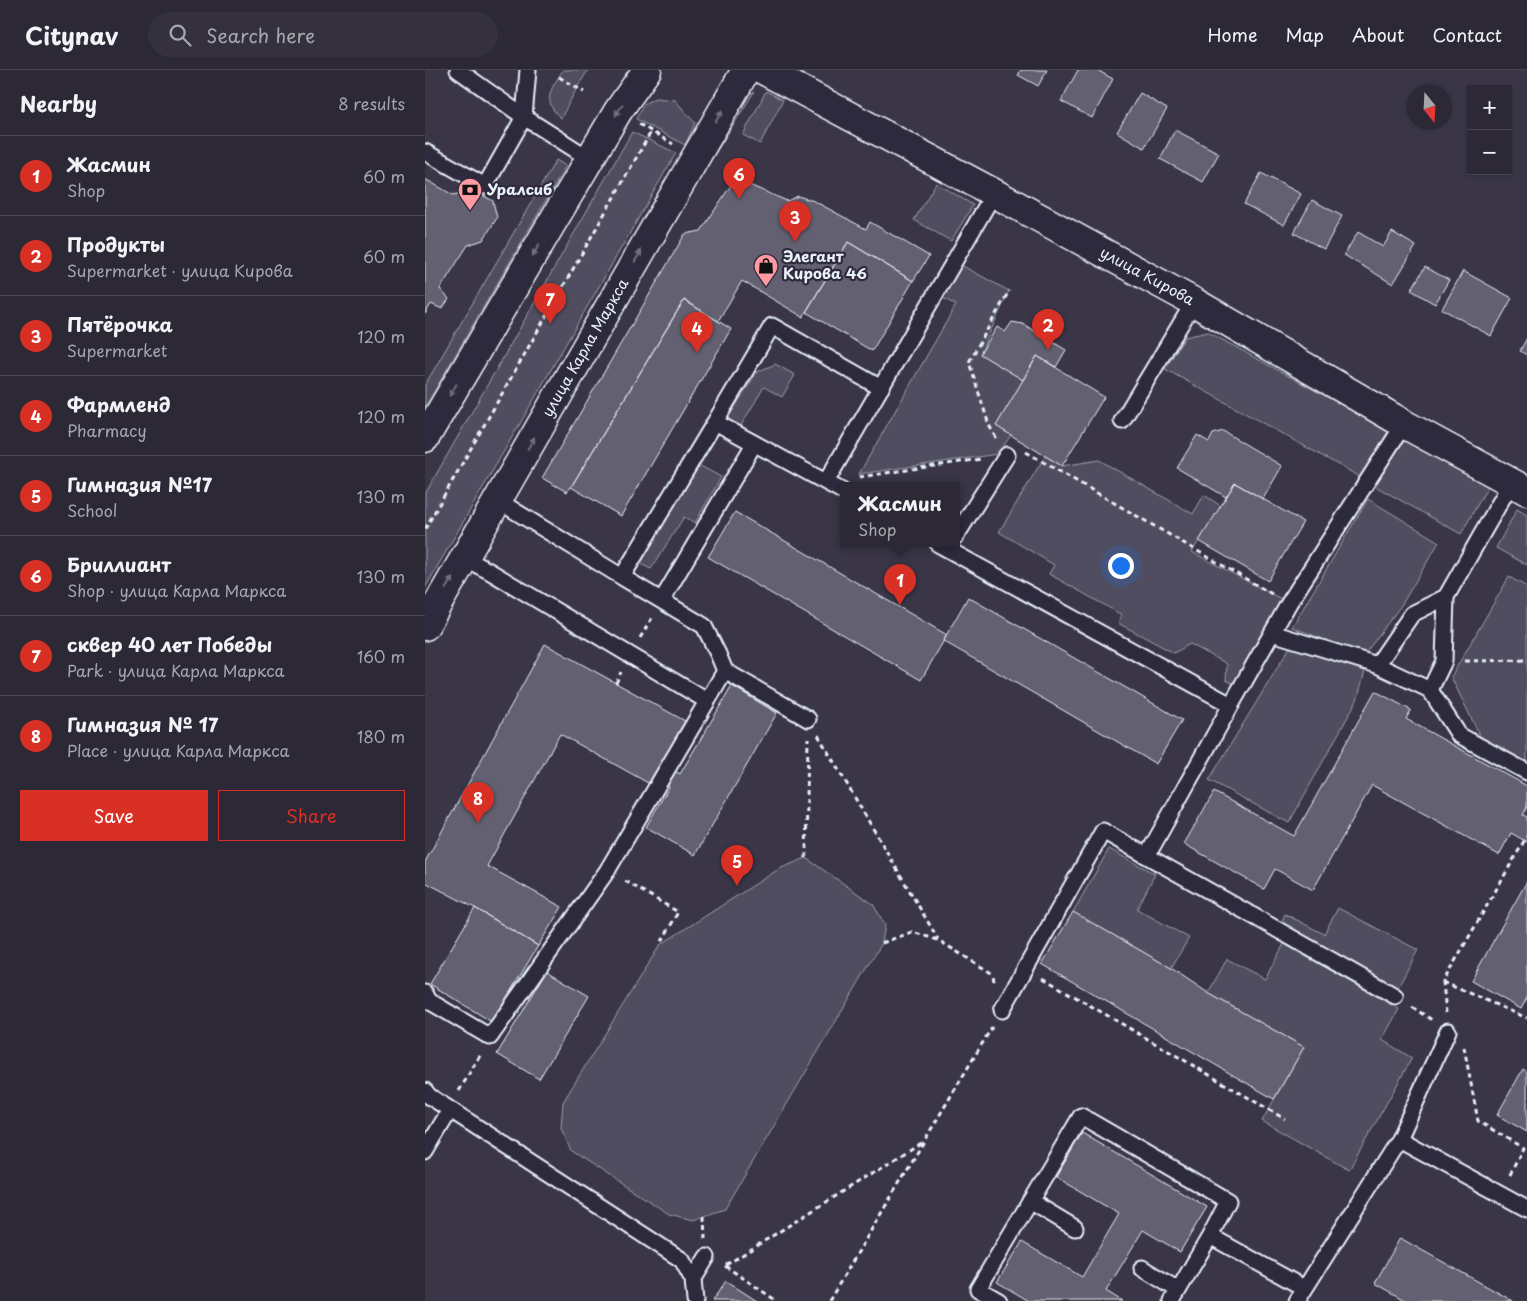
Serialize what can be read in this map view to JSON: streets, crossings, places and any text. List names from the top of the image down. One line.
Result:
{"streets":{"street":["улица Кирова","улица Карла Маркса"]},"places":{"bank":["Уралсиб"],"shop":["Элегант Кирова 46"]},"north":"bottom","page":{"header":"Citynav","search":"Search here","nav":["Home","Map","About","Contact"],"heading":["Nearby","8 results"],"map_buttons":["+","−"],"list":[{"mark":"1","name":"Жасмин","note":"Shop","value":"60 m"},{"mark":"2","name":"Продукты","note":"Supermarket · улица Кирова","value":"60 m"},{"mark":"3","name":"Пятёрочка","note":"Supermarket","value":"120 m"},{"mark":"4","name":"Фармленд","note":"Pharmacy","value":"120 m"},{"mark":"5","name":"Гимназия №17","note":"School","value":"130 m"},{"mark":"6","name":"Бриллиант","note":"Shop · улица Карла Маркса","value":"130 m"},{"mark":"7","name":"сквер 40 лет Победы","note":"Park · улица Карла Маркса","value":"160 m"},{"mark":"8","name":"Гимназия № 17","note":"Place · улица Карла Маркса","value":"180 m"}],"pins":["6","3","7","2","4","1","8","5"],"popup":["Жасмин","Shop"],"buttons":["Save","Share"]}}
